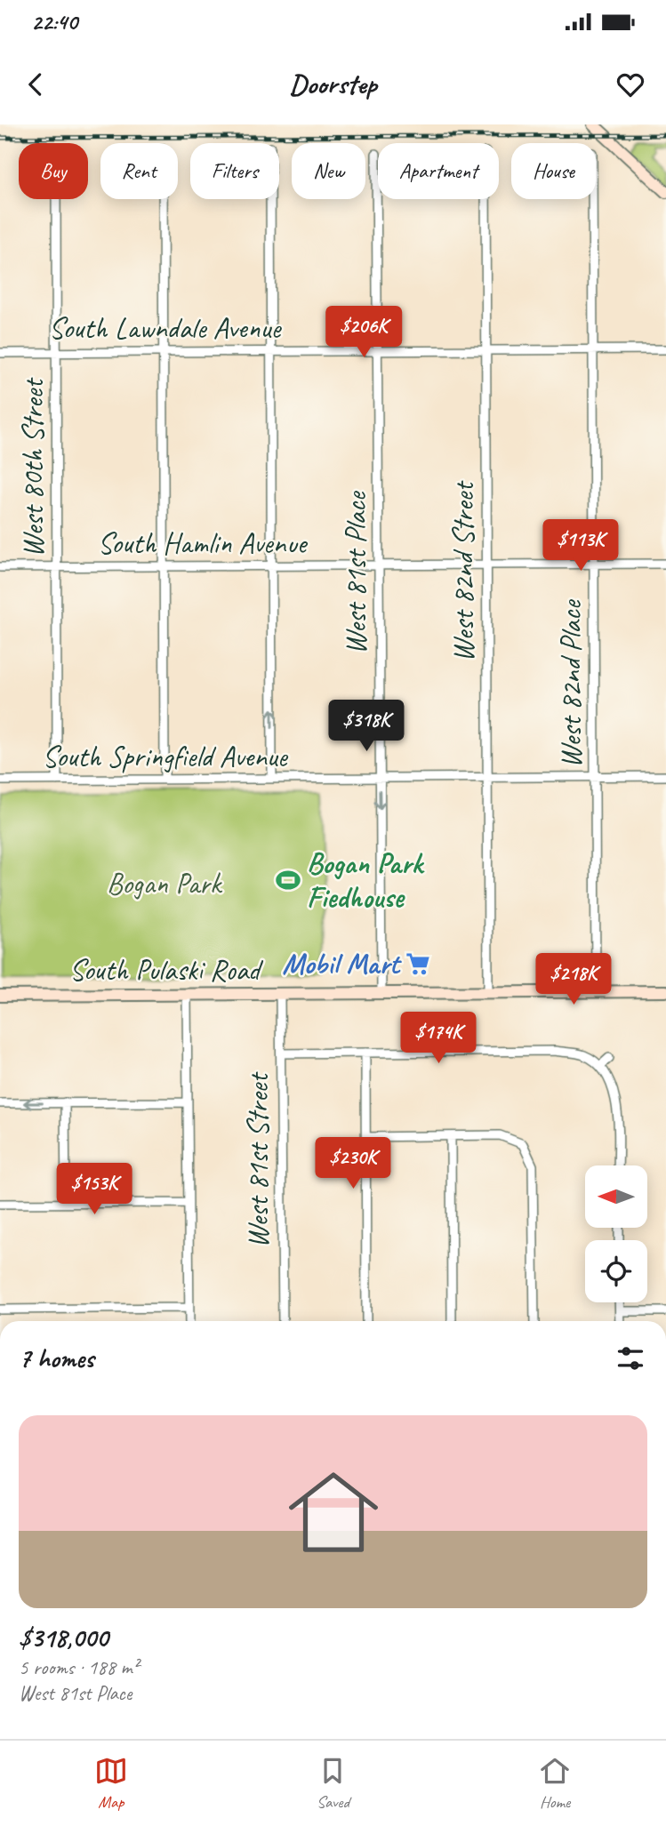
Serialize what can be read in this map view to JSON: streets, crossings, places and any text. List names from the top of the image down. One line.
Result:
{"streets":{"main road":["South Pulaski Road"],"street":["South Lawndale Avenue","West 80th Street","South Hamlin Avenue","West 82nd Street","West 81st Place","West 82nd Place","South Springfield Avenue","West 81st Street"]},"crossings":[["South Lawndale Avenue","West 80th Street"],["South Lawndale Avenue","West 82nd Street"],["South Lawndale Avenue","West 81st Place"],["South Lawndale Avenue","West 82nd Place"],["West 80th Street","South Hamlin Avenue"],["West 80th Street","South Springfield Avenue"],["South Hamlin Avenue","West 82nd Street"],["South Hamlin Avenue","West 81st Place"],["South Hamlin Avenue","West 82nd Place"],["West 82nd Street","South Springfield Avenue"],["West 82nd Street","South Pulaski Road"],["West 81st Place","South Springfield Avenue"],["West 81st Place","South Pulaski Road"],["West 82nd Place","South Springfield Avenue"],["West 82nd Place","South Pulaski Road"],["South Pulaski Road","West 81st Street"]],"parks":["Bogan Park"],"places":{"sports":["Bogan Park Fiedhouse"],"supermarket":["Mobil Mart"]},"north":"left","page":{"status":"22:40","header":"Doorstep","chip":["Buy","Rent","Filters","New","Apartment","House"],"price":["$206K","$113K","$318K","$218K","$174K","$230K","$153K"],"heading":"7 homes","list":[{"name":"$318,000","note":"5 rooms · 188 m² · West 81st Place"}],"tabs":["Map","Saved","Home"]}}
